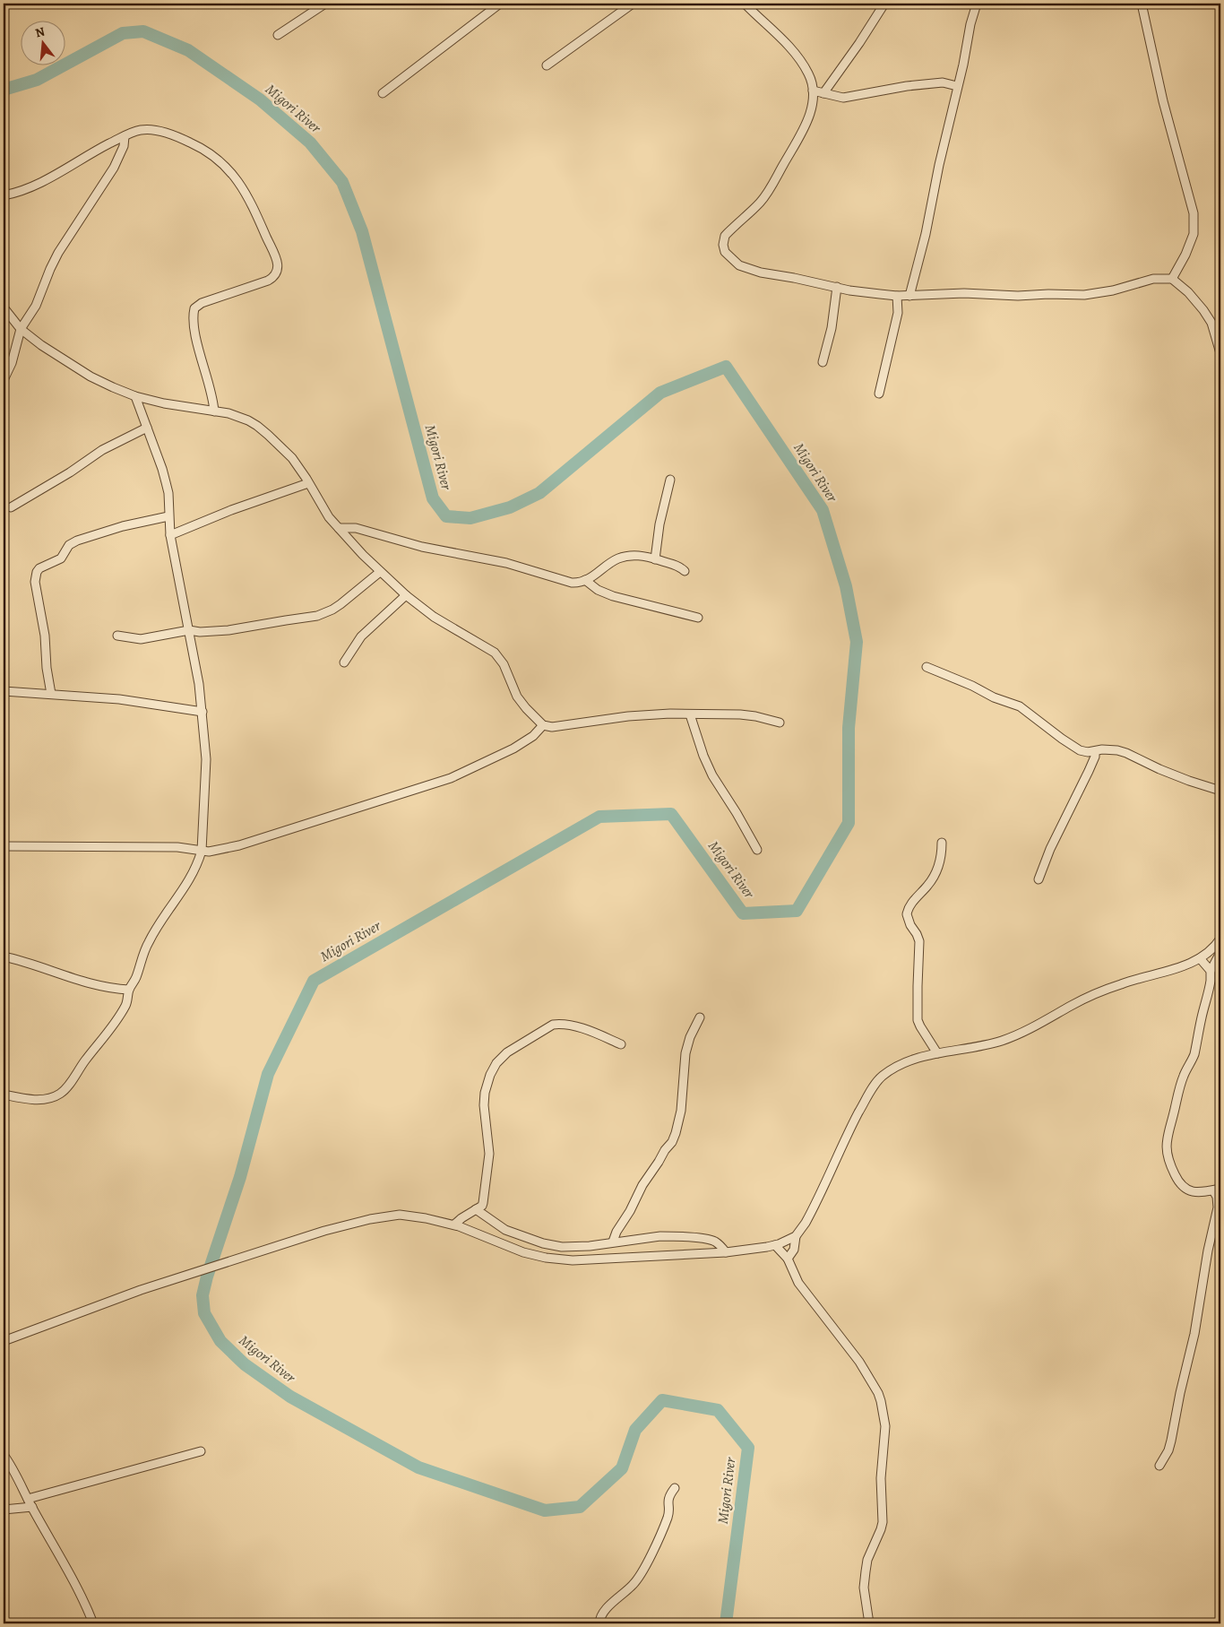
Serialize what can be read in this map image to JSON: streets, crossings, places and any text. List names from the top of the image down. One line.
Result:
{"water":["Migori River"],"north":"top"}
